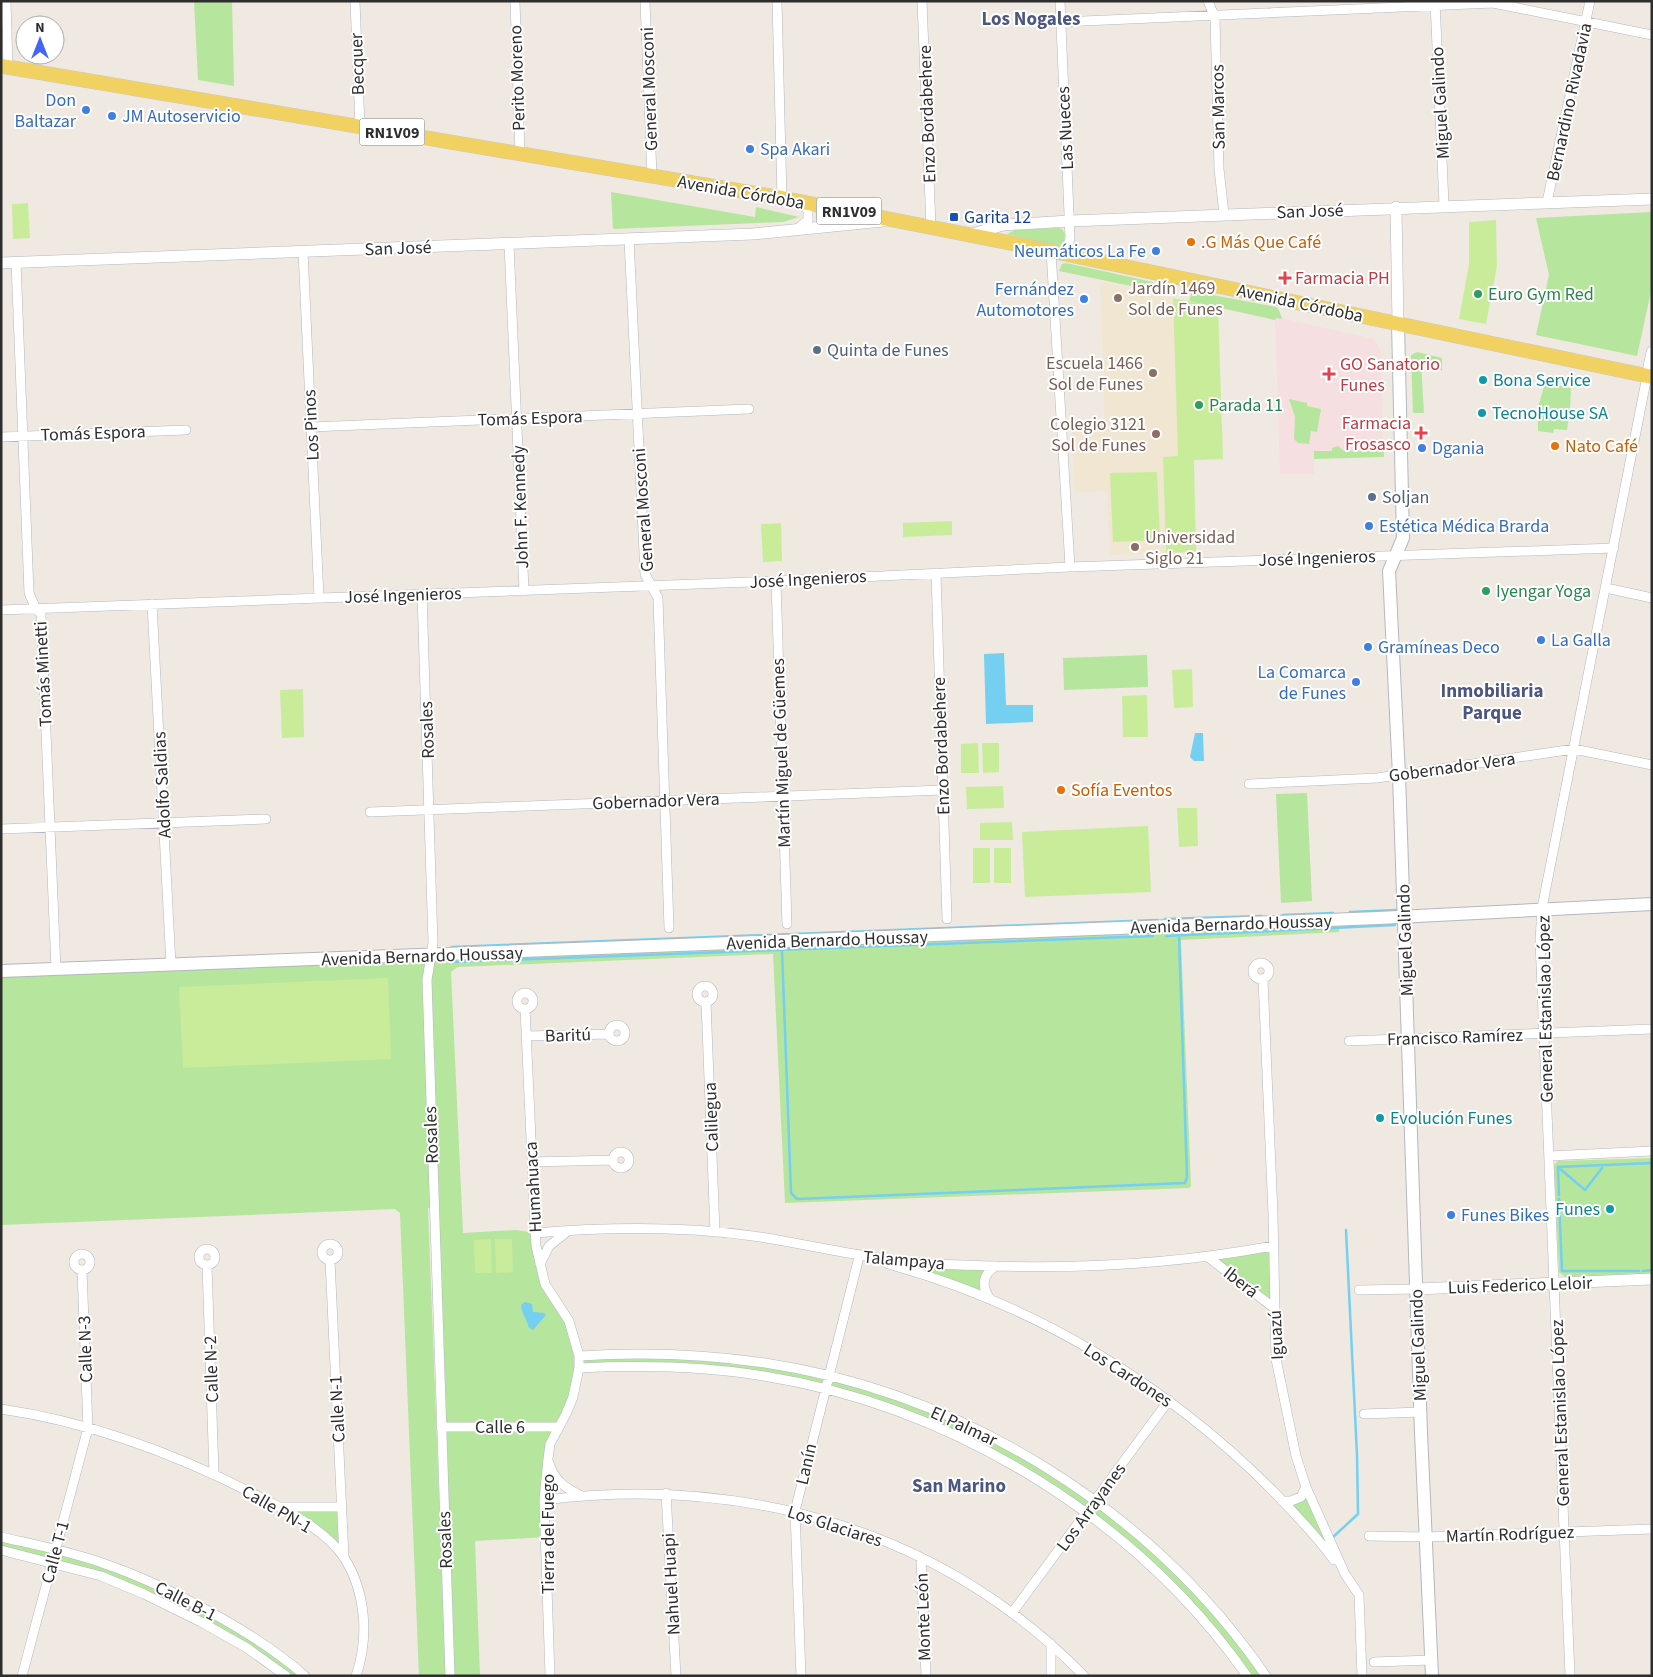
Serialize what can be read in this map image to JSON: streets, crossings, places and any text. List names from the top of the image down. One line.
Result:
{"streets":{"main road":["Miguel Galindo","RN1V09","Avenida Córdoba","Avenida Bernardo Houssay"],"street":["Becquer","Perito Moreno","General Mosconi","Bernardino Rivadavia","San Marcos","Enzo Bordabehere","Las Nueces","San José","Tomás Espora","Los Pinos","John F. Kennedy","José Ingenieros","Tomás Minetti","Rosales","Martín Miguel de Güemes","Gobernador Vera","Adolfo Saldias","General Estanislao López","Baritú","Francisco Ramírez","Calilegua","Humahuaca","Talampaya","Iberá","Luis Federico Leloir","Iguazú","Calle N-3","Calle N-2","Los Cardones","Calle N-1","El Palmar","Calle 6","Lanín","Los Arrayanes","Calle PN-1","Los Glaciares","Tierra del Fuego","Martín Rodríguez","Calle T-1","Nahuel Huapi","Calle B-1","Monte León"]},"crossings":[["Becquer","Avenida Córdoba"],["Perito Moreno","Avenida Córdoba"],["General Mosconi","Avenida Córdoba"],["General Mosconi","San José"],["General Mosconi","Tomás Espora"],["General Mosconi","José Ingenieros"],["General Mosconi","Gobernador Vera"],["Bernardino Rivadavia","San José"],["Miguel Galindo","Avenida Córdoba"],["Miguel Galindo","San José"],["Miguel Galindo","José Ingenieros"],["Miguel Galindo","Gobernador Vera"],["Miguel Galindo","Avenida Bernardo Houssay"],["Miguel Galindo","Francisco Ramírez"],["Miguel Galindo","Luis Federico Leloir"],["Miguel Galindo","Martín Rodríguez"],["San Marcos","San José"],["Enzo Bordabehere","Avenida Córdoba"],["Enzo Bordabehere","José Ingenieros"],["Enzo Bordabehere","Gobernador Vera"],["Las Nueces","Avenida Córdoba"],["Las Nueces","San José"],["Avenida Córdoba","San José"],["Avenida Córdoba","General Estanislao López"],["San José","Los Pinos"],["San José","John F. Kennedy"],["San José","Tomás Minetti"],["Tomás Espora","Los Pinos"],["Tomás Espora","John F. Kennedy"],["Tomás Espora","Tomás Minetti"],["Los Pinos","José Ingenieros"],["John F. Kennedy","José Ingenieros"],["José Ingenieros","Tomás Minetti"],["José Ingenieros","Rosales"],["José Ingenieros","Martín Miguel de Güemes"],["José Ingenieros","Adolfo Saldias"],["José Ingenieros","General Estanislao López"],["Tomás Minetti","Avenida Bernardo Houssay"],["Rosales","Gobernador Vera"],["Rosales","Avenida Bernardo Houssay"],["Rosales","Calle 6"],["Martín Miguel de Güemes","Gobernador Vera"],["Gobernador Vera","General Estanislao López"],["Adolfo Saldias","Avenida Bernardo Houssay"],["Avenida Bernardo Houssay","General Estanislao López"],["General Estanislao López","Francisco Ramírez"],["General Estanislao López","Luis Federico Leloir"],["General Estanislao López","Martín Rodríguez"],["Baritú","Humahuaca"],["Calilegua","Talampaya"],["Humahuaca","Talampaya"],["Humahuaca","El Palmar"],["Humahuaca","Tierra del Fuego"],["Talampaya","Iberá"],["Talampaya","Iguazú"],["Talampaya","Los Cardones"],["Talampaya","Lanín"],["Iberá","Iguazú"],["Iguazú","Los Cardones"],["Calle N-3","Calle PN-1"],["Calle N-3","Calle T-1"],["Calle N-2","Calle PN-1"],["Los Cardones","Lanín"],["Los Cardones","Los Arrayanes"],["Calle N-1","Calle PN-1"],["El Palmar","Lanín"],["El Palmar","Los Arrayanes"],["El Palmar","Tierra del Fuego"],["Calle 6","Tierra del Fuego"],["Lanín","Los Glaciares"],["Los Arrayanes","Los Glaciares"],["Calle PN-1","Calle T-1"],["Los Glaciares","Tierra del Fuego"],["Los Glaciares","Nahuel Huapi"],["Los Glaciares","Monte León"],["Calle T-1","Calle B-1"]],"districts":["Los Nogales","Inmobiliaria Parque","San Marino"],"places":{"other":["Don Baltazar","JM Autoservicio","Spa Akari",".G Más Que Café","Neumáticos La Fe","Euro Gym Red","Jardín 1469 Sol de Funes","Fernández Automotores","Quinta de Funes","Escuela 1466 Sol de Funes","Bona Service","Parada 11","TecnoHouse SA","Colegio 3121 Sol de Funes","Nato Café","Dgania","Soljan","Estética Médica Brarda","Universidad Siglo 21","Iyengar Yoga","La Galla","Gramíneas Deco","La Comarca de Funes","Sofía Eventos","Evolución Funes","Funes","Funes Bikes"],"transit":["Garita 12"],"health":["Farmacia PH","GO Sanatorio Funes","Farmacia Frosasco"]},"north":"top"}
